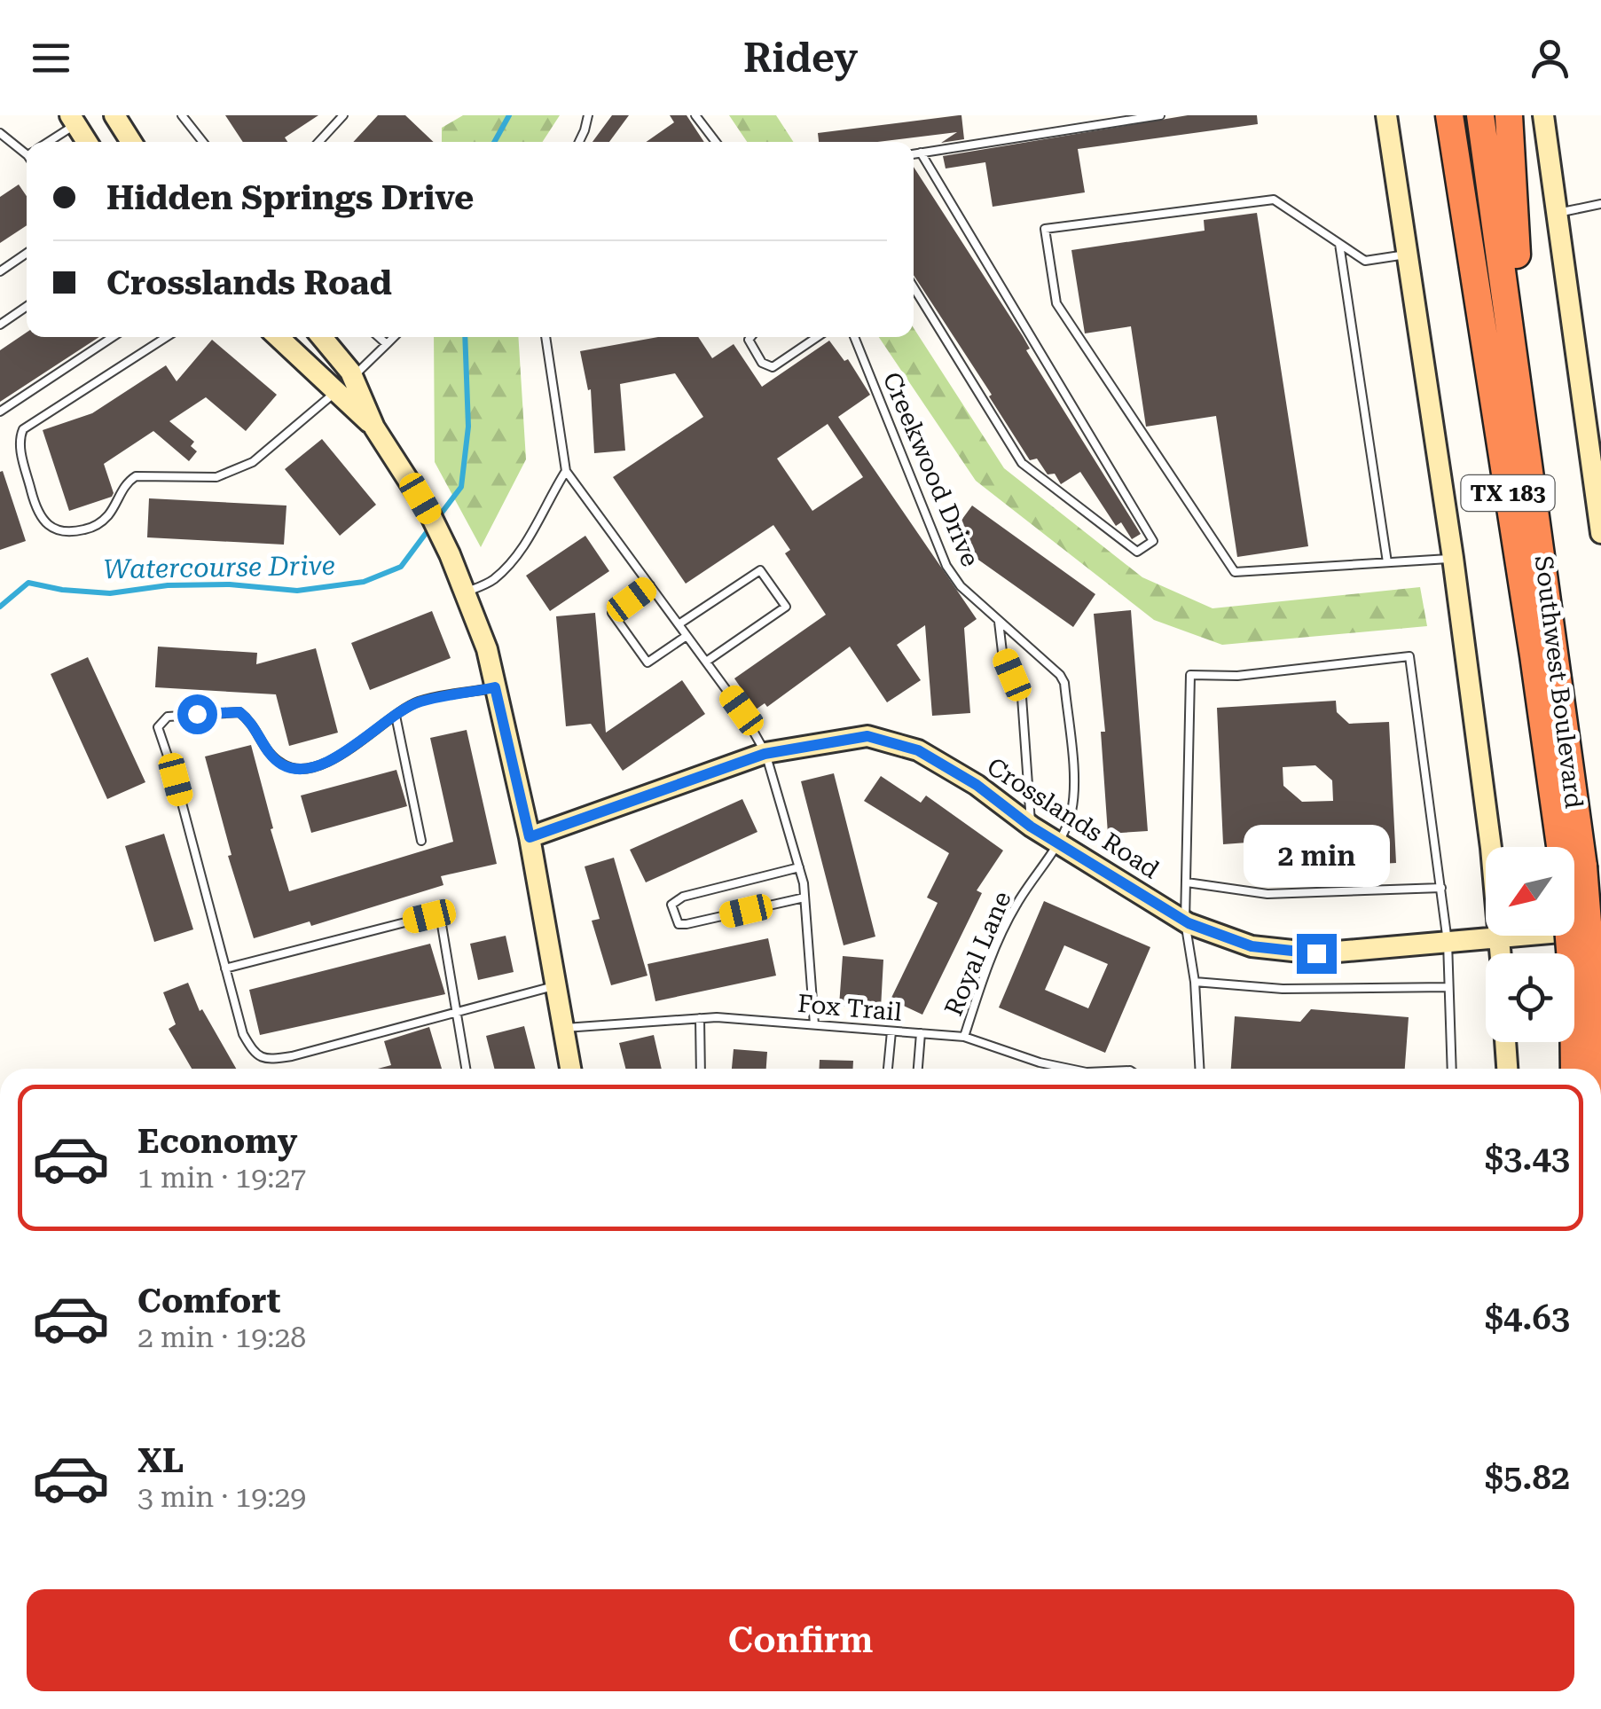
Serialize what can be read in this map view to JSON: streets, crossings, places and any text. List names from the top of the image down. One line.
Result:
{"streets":{"highway":["TX 183","Southwest Boulevard"],"street":["Crosslands Road"],"lane":["Creekwood Drive","Royal Lane","Fox Trail"]},"crossings":[["Creekwood Drive","Crosslands Road"],["Creekwood Drive","Royal Lane"],["Crosslands Road","Royal Lane"],["Royal Lane","Fox Trail"]],"water":["Watercourse Drive"],"north":"bottom left","page":{"header":"Ridey","banner":["Hidden Springs Drive","Crosslands Road"],"bubble":"2 min","list":[{"name":"Economy","note":"1 min · 19:27","value":"$3.43"},{"name":"Comfort","note":"2 min · 19:28","value":"$4.63"},{"name":"XL","note":"3 min · 19:29","value":"$5.82"}],"buttons":"Confirm"}}
